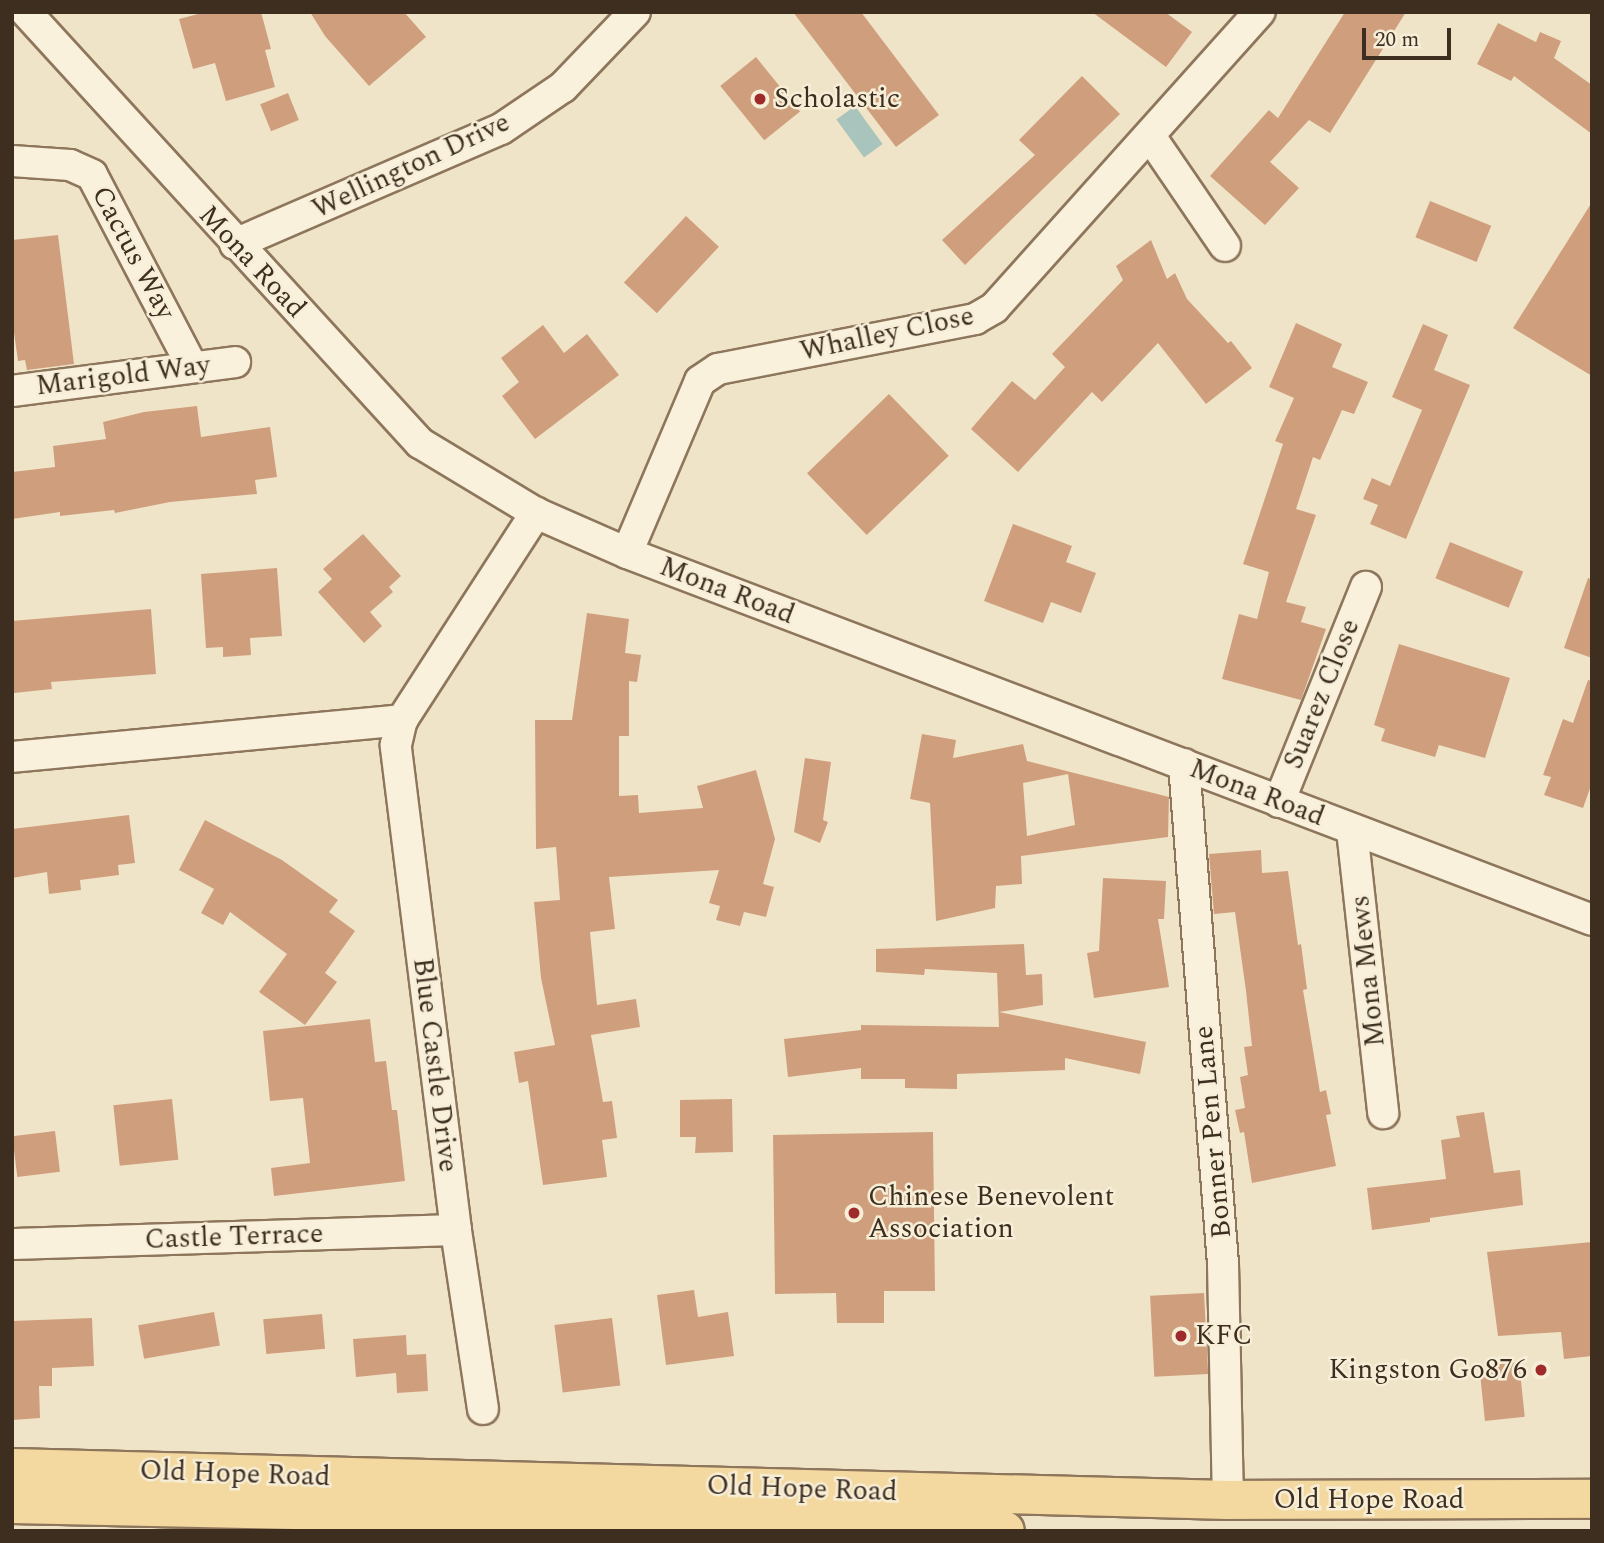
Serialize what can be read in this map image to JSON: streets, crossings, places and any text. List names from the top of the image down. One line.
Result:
{"streets":{"main road":["Old Hope Road"],"street":["Wellington Drive","Cactus Way","Mona Road","Whalley Close","Marigold Way","Suarez Close","Mona Mews","Blue Castle Drive","Bonner Pen Lane","Castle Terrace"]},"crossings":[["Wellington Drive","Mona Road"],["Cactus Way","Marigold Way"],["Mona Road","Whalley Close"],["Mona Road","Suarez Close"],["Mona Road","Mona Mews"],["Mona Road","Blue Castle Drive"],["Mona Road","Bonner Pen Lane"],["Blue Castle Drive","Castle Terrace"],["Bonner Pen Lane","Old Hope Road"]],"places":["Scholastic","Chinese Benevolent Association","KFC","Kingston Go876"],"scale_bar":"20 m"}
